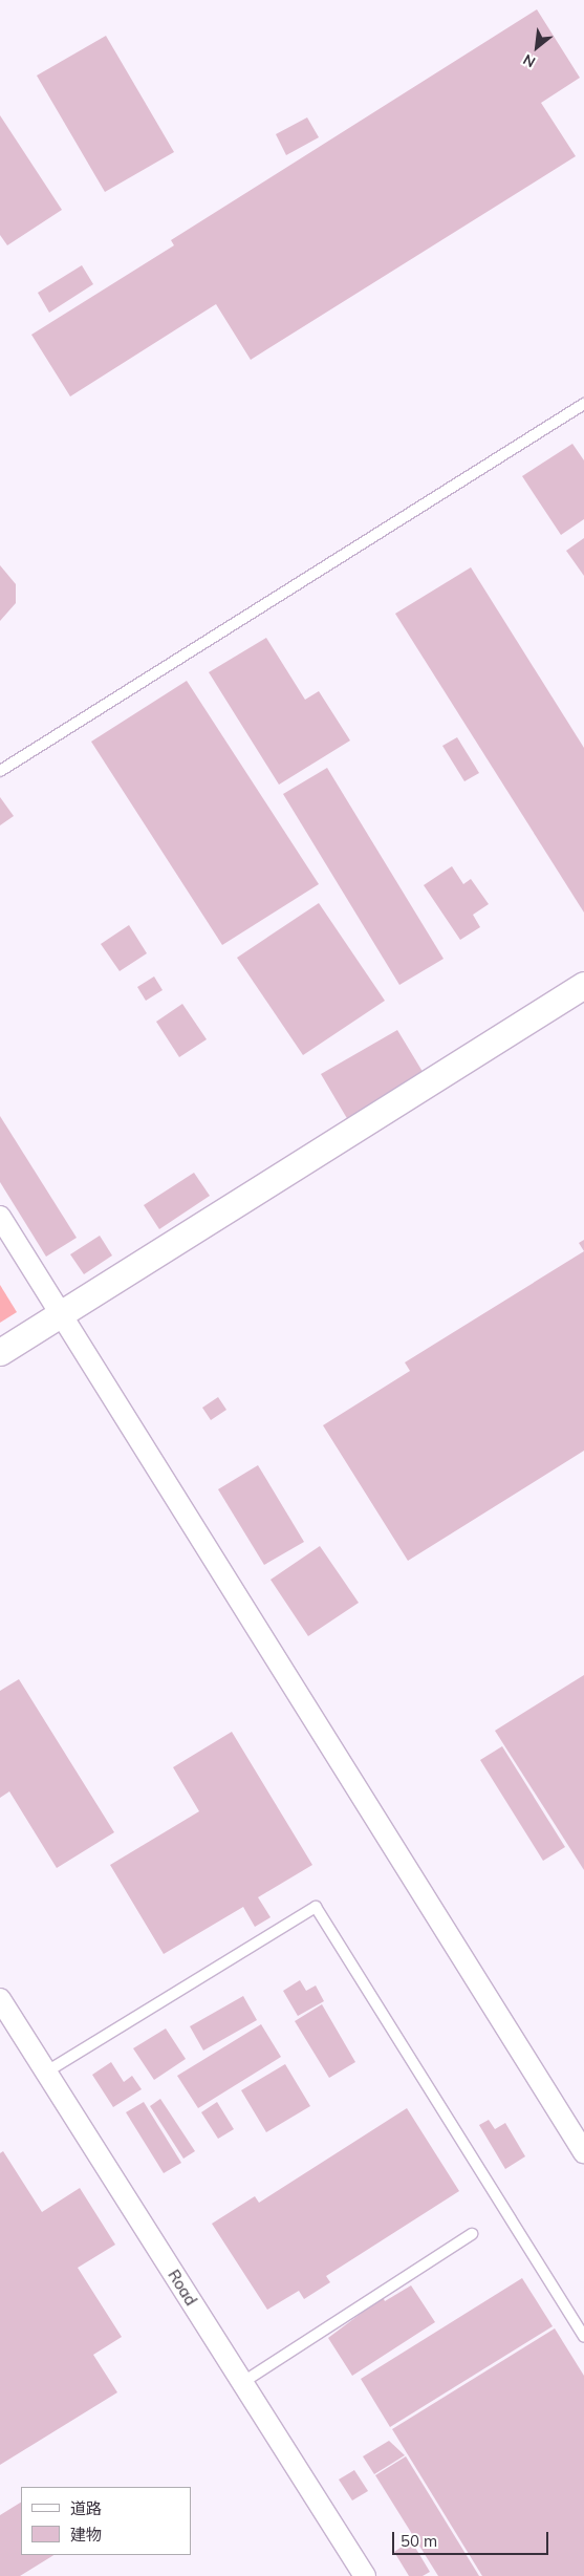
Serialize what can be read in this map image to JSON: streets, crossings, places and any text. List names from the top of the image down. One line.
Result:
{"streets":{"street":["Road"]},"legend":["道路","建物"],"scale_bar":"50 m","north":"bottom left"}
